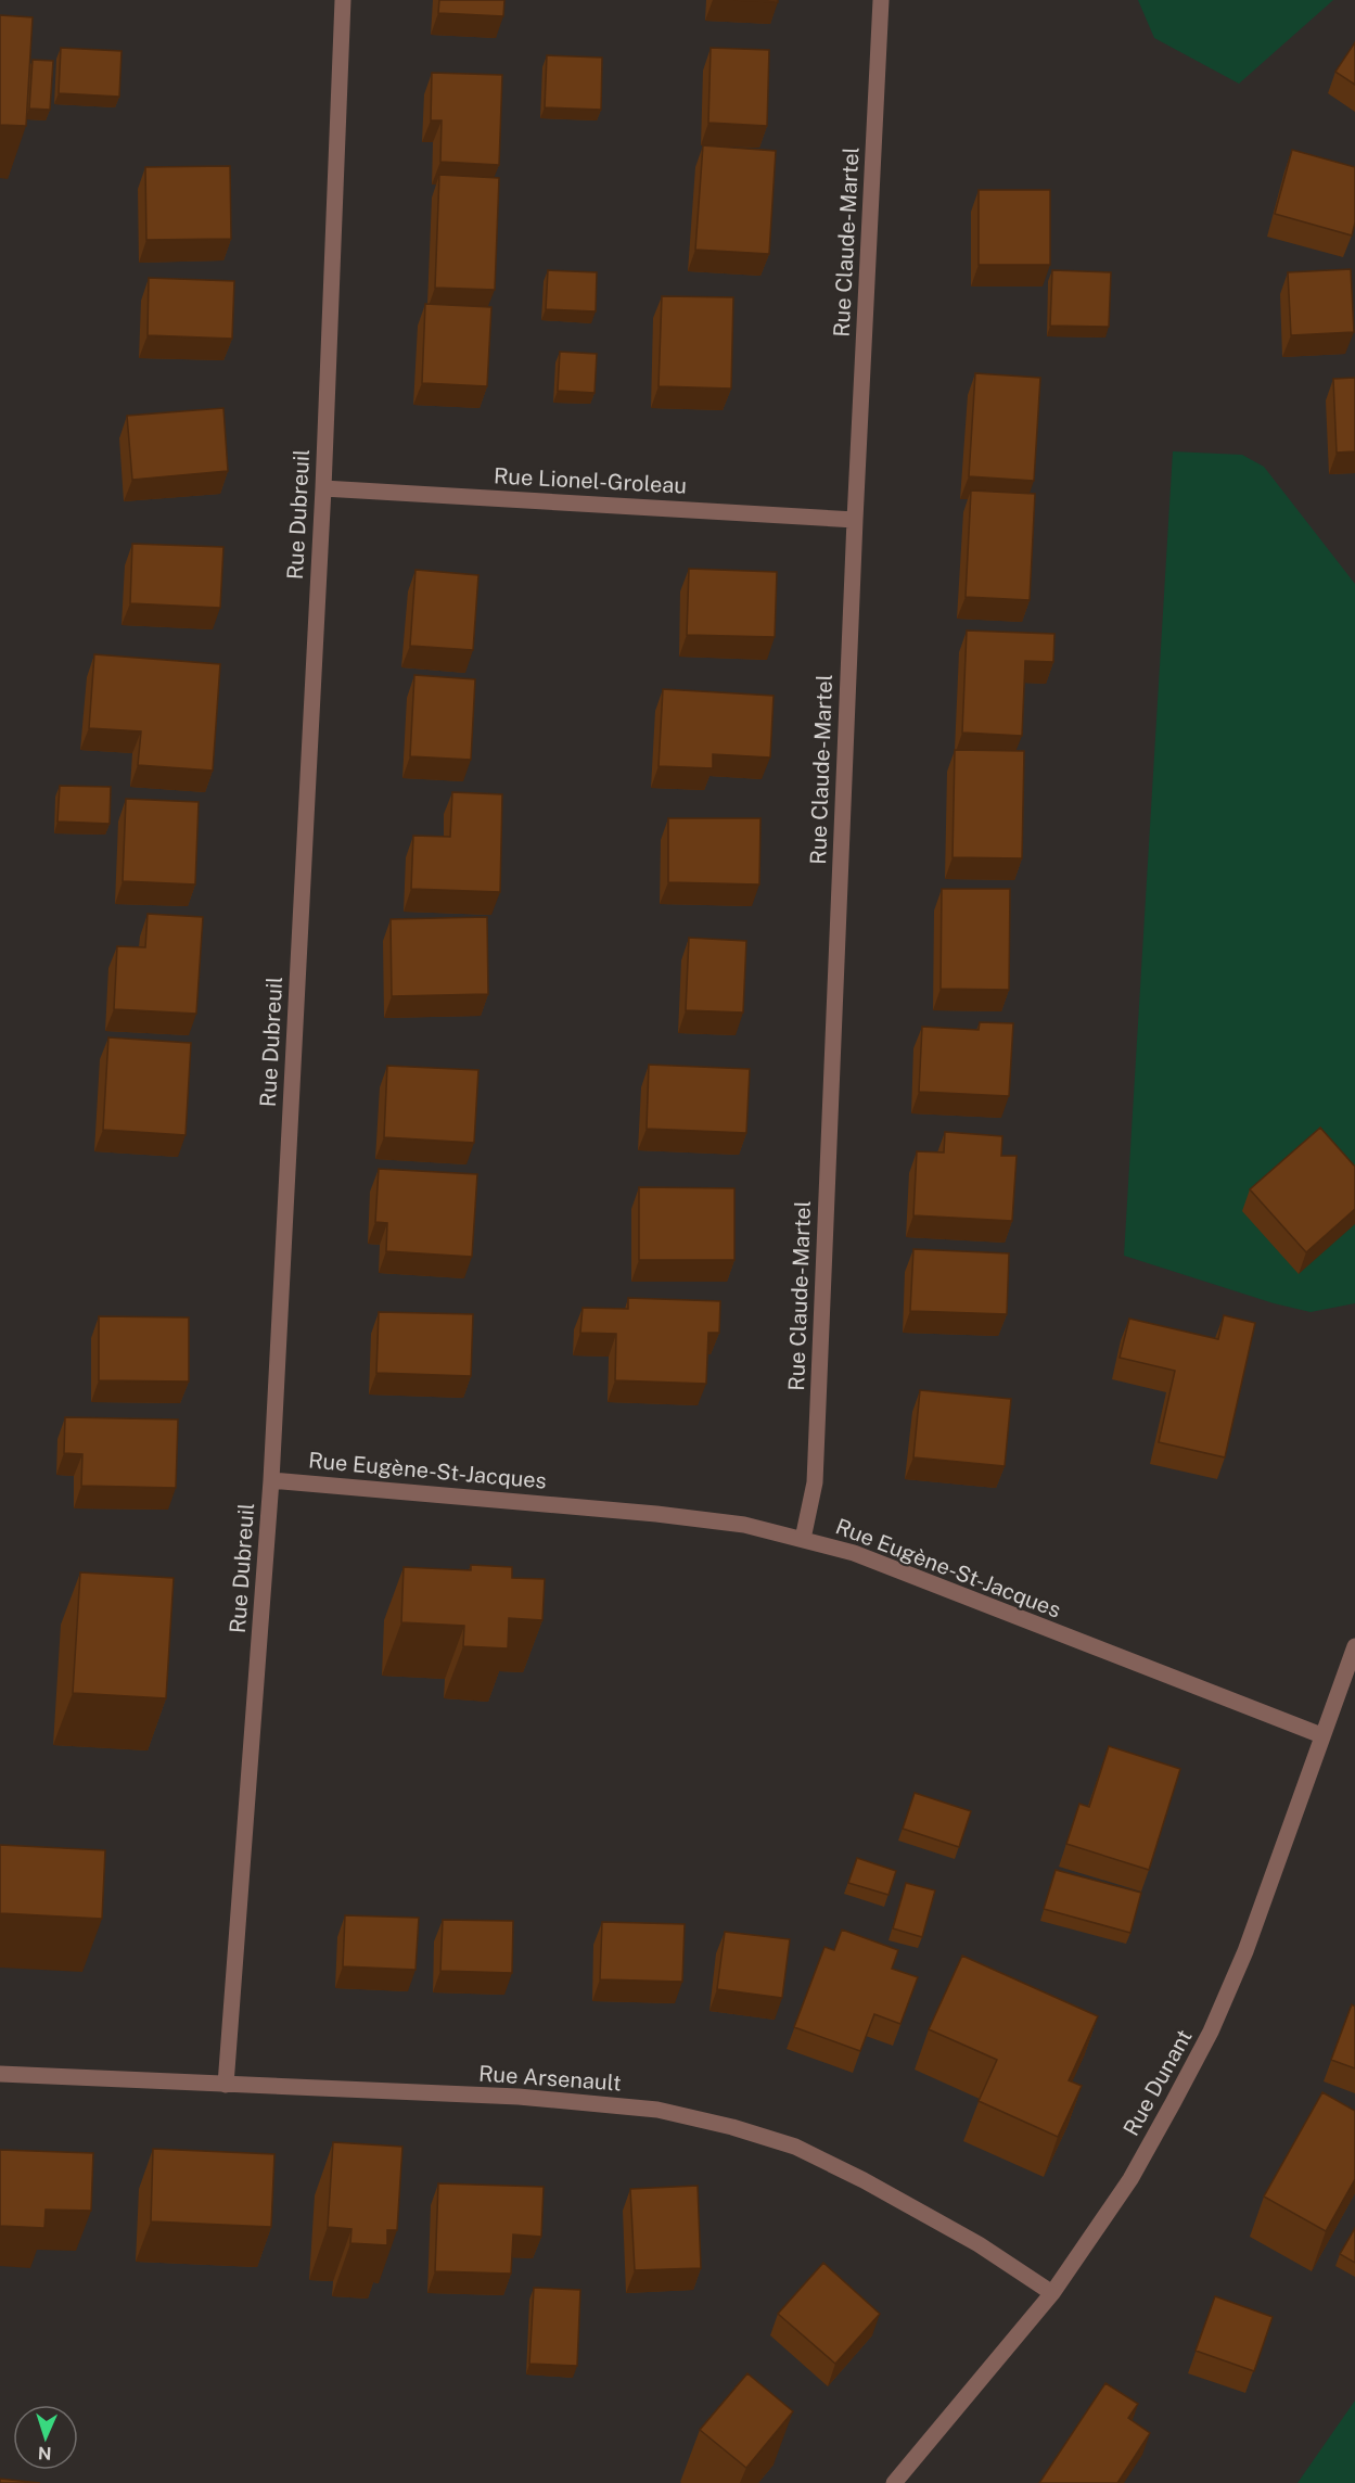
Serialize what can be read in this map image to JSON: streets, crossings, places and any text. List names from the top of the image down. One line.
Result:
{"streets":{"street":["Rue Claude-Martel","Rue Lionel-Groleau","Rue Dubreuil","Rue Eugène-St-Jacques","Rue Arsenault","Rue Dunant"]},"crossings":[["Rue Claude-Martel","Rue Lionel-Groleau"],["Rue Claude-Martel","Rue Eugène-St-Jacques"],["Rue Lionel-Groleau","Rue Dubreuil"],["Rue Dubreuil","Rue Eugène-St-Jacques"],["Rue Dubreuil","Rue Arsenault"],["Rue Eugène-St-Jacques","Rue Dunant"],["Rue Arsenault","Rue Dunant"]],"north":"bottom"}
